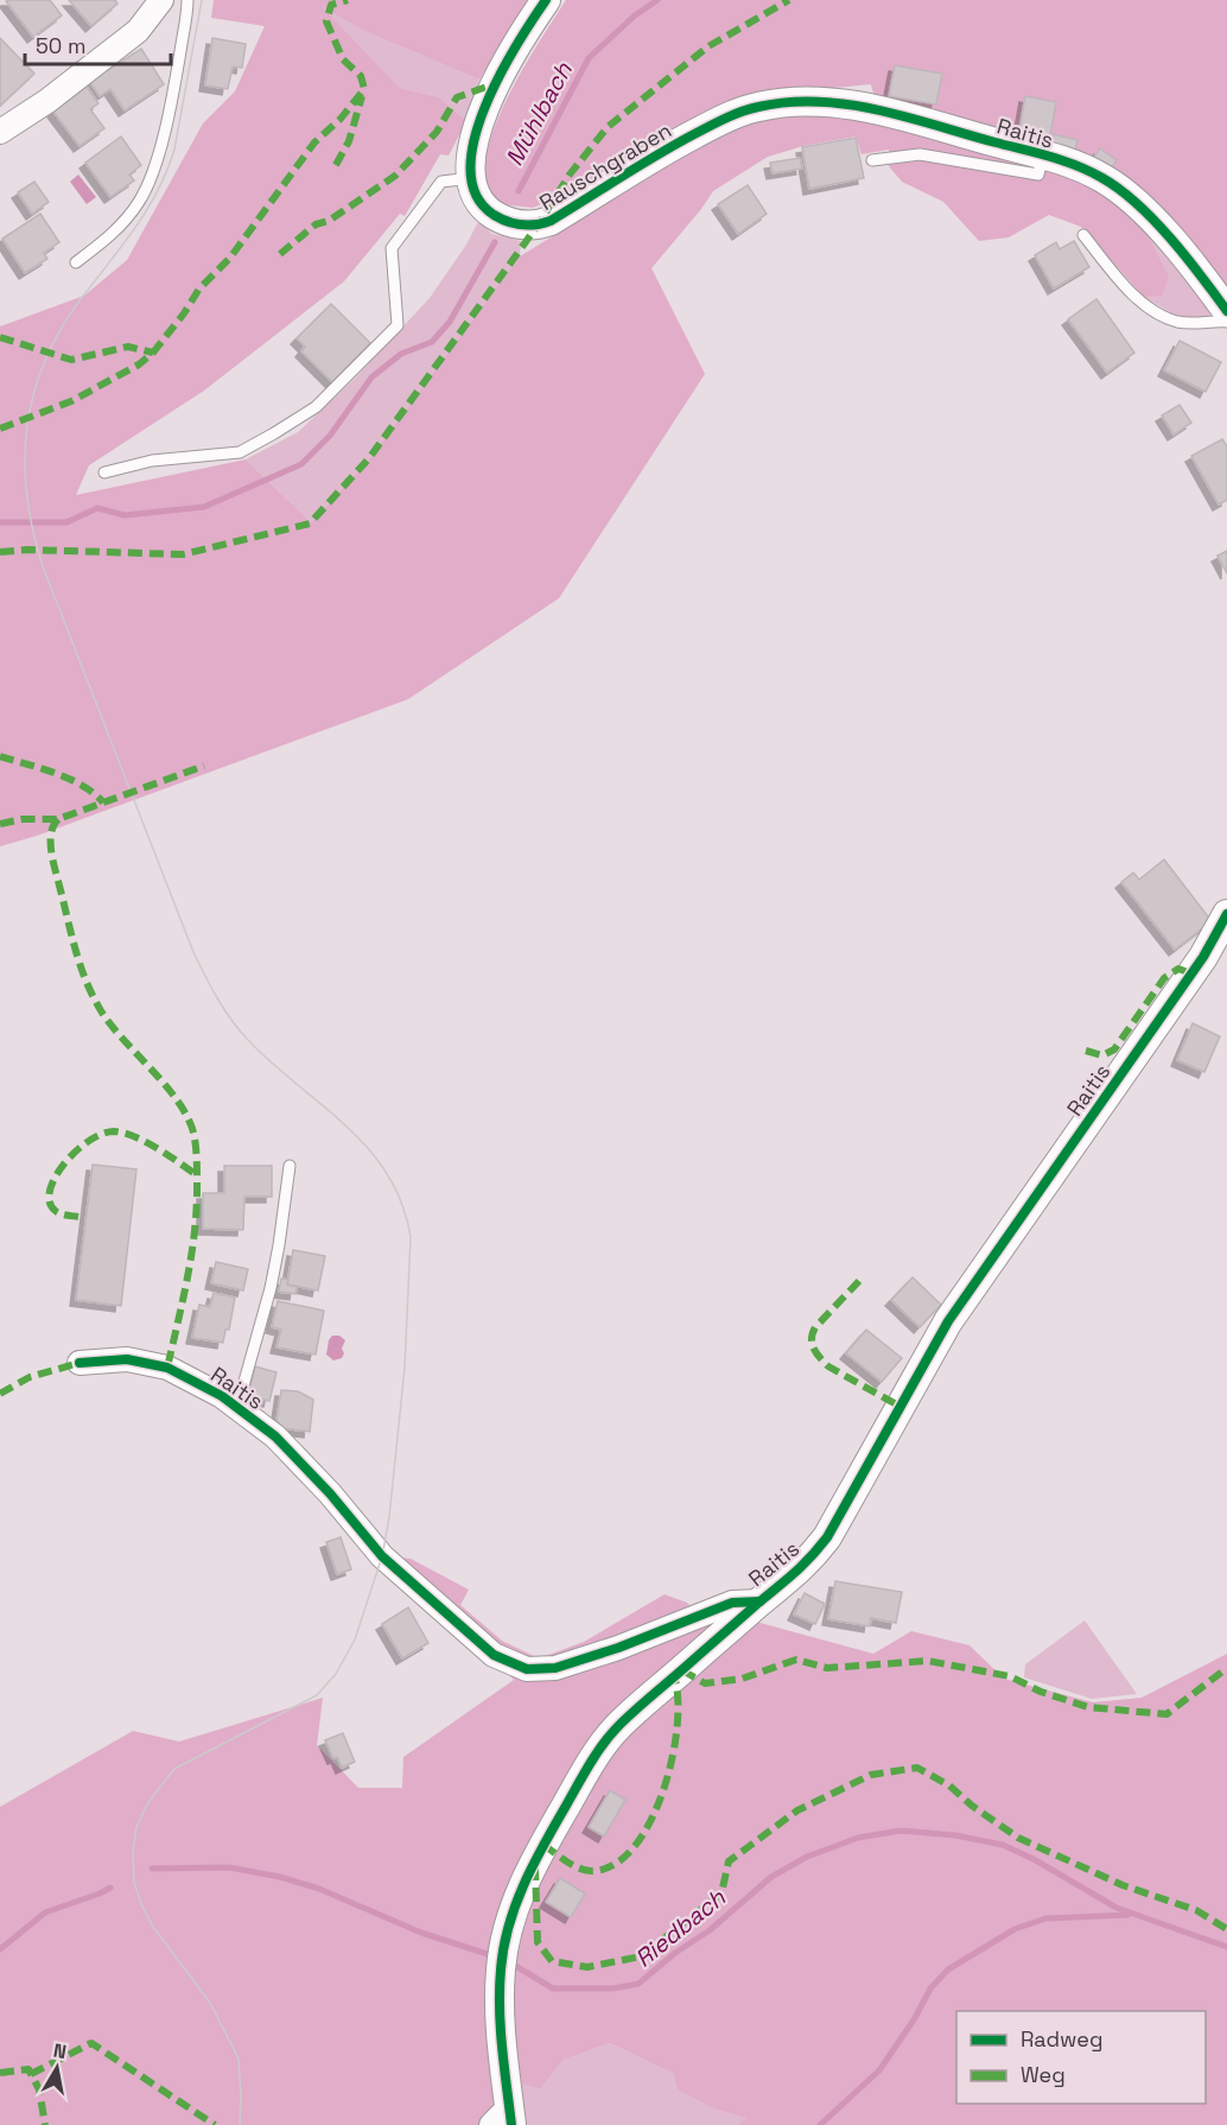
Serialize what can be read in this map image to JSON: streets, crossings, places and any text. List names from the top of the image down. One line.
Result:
{"streets":{"street":["Raitis","Rauschgraben"]},"crossings":[["Raitis","Rauschgraben"]],"water":["Mühlbach","Riedbach"],"legend":["Radweg","Weg"],"scale_bar":"50 m","north":"top"}
